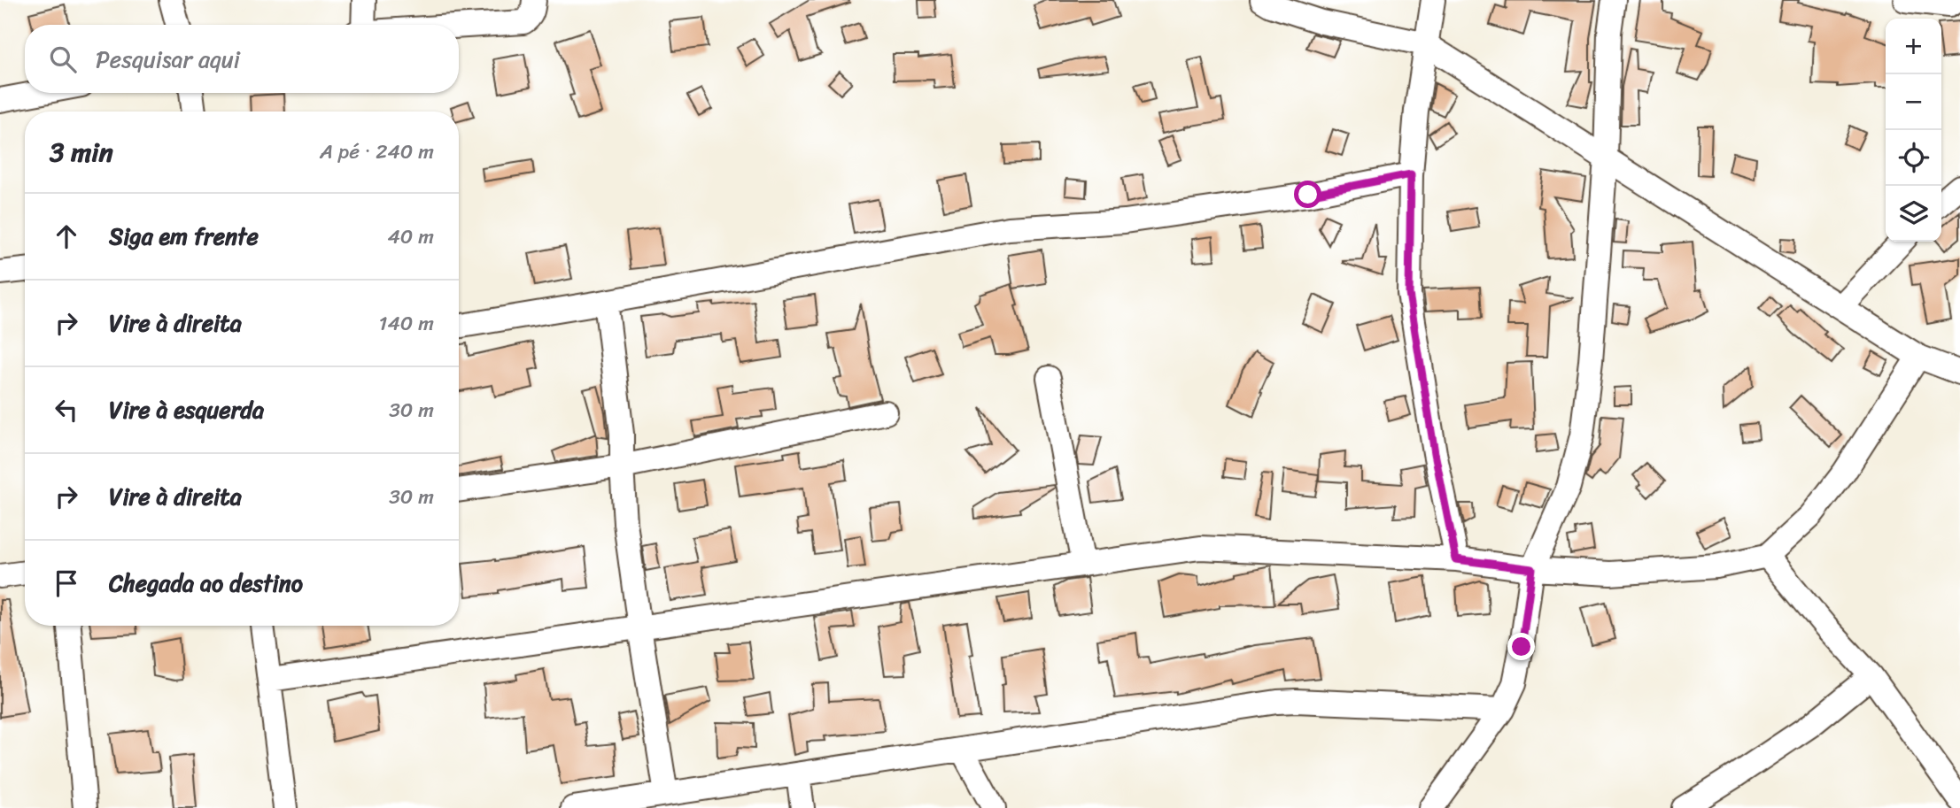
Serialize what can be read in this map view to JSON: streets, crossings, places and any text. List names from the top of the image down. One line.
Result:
{"page":{"map_buttons":["+","−"],"search":"Pesquisar aqui","heading":["3 min","A pé · 240 m"],"list":[["Siga em frente","40 m"],["Vire à direita","140 m"],["Vire à esquerda","30 m"],["Vire à direita","30 m"],"Chegada ao destino"]}}
